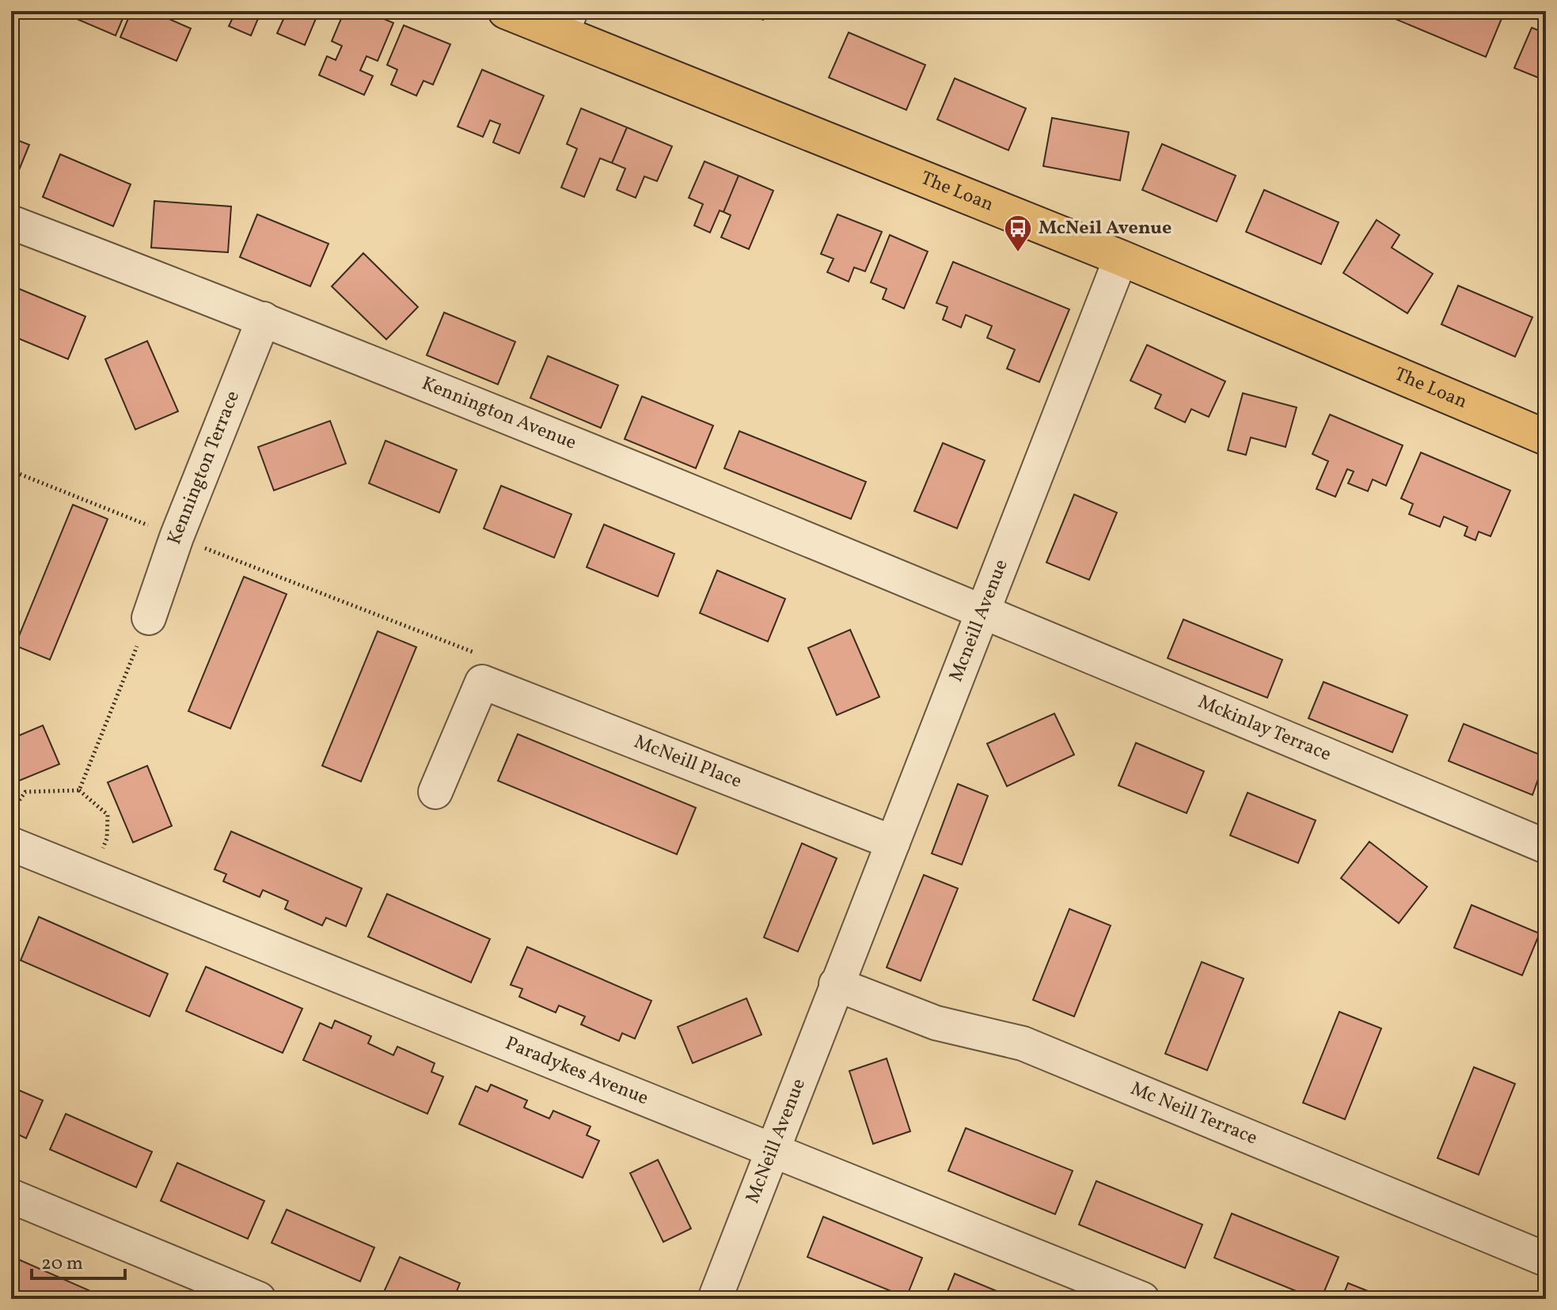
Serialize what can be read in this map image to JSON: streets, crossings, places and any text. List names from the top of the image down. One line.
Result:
{"streets":{"main road":["The Loan"],"street":["Kennington Avenue","Kennington Terrace","Mcneill Avenue","Mckinlay Terrace","McNeill Place","Paradykes Avenue","Mc Neill Terrace","McNeill Avenue"]},"crossings":[["The Loan","Mcneill Avenue"],["Kennington Avenue","Kennington Terrace"],["Kennington Avenue","Mcneill Avenue"],["Kennington Avenue","Mckinlay Terrace"],["Mcneill Avenue","Mckinlay Terrace"],["Mcneill Avenue","McNeill Place"],["Mcneill Avenue","Mc Neill Terrace"],["Mcneill Avenue","McNeill Avenue"],["Paradykes Avenue","McNeill Avenue"],["Mc Neill Terrace","McNeill Avenue"]],"places":{"bus stop":["McNeil Avenue"]},"scale_bar":"20 m"}
